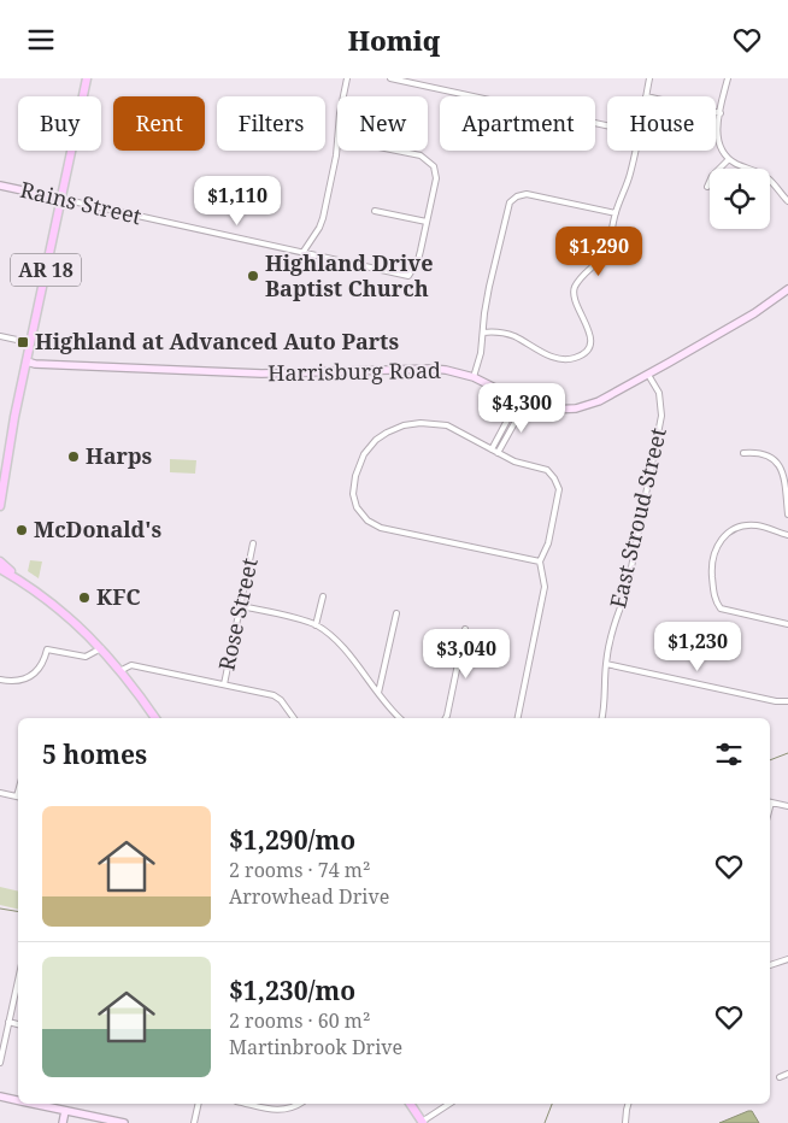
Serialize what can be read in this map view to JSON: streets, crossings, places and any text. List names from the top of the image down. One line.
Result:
{"streets":{"main road":["Rains Street","AR 18","Harrisburg Road"],"street":["East Stroud Street","Rose Street"]},"crossings":[["Rains Street","AR 18"],["AR 18","Harrisburg Road"],["Harrisburg Road","East Stroud Street"]],"places":{"other":["Highland Drive Baptist Church","Harps","McDonald's","KFC"],"transit":["Highland at Advanced Auto Parts"]},"page":{"header":"Homiq","chip":["Buy","Rent","Filters","New","Apartment","House"],"price":["$1,110","$1,290","$4,300","$1,230","$3,040"],"heading":"5 homes","list":[{"name":"$1,290/mo","note":"2 rooms · 74 m² · Arrowhead Drive"},{"name":"$1,230/mo","note":"2 rooms · 60 m² · Martinbrook Drive"}]}}
